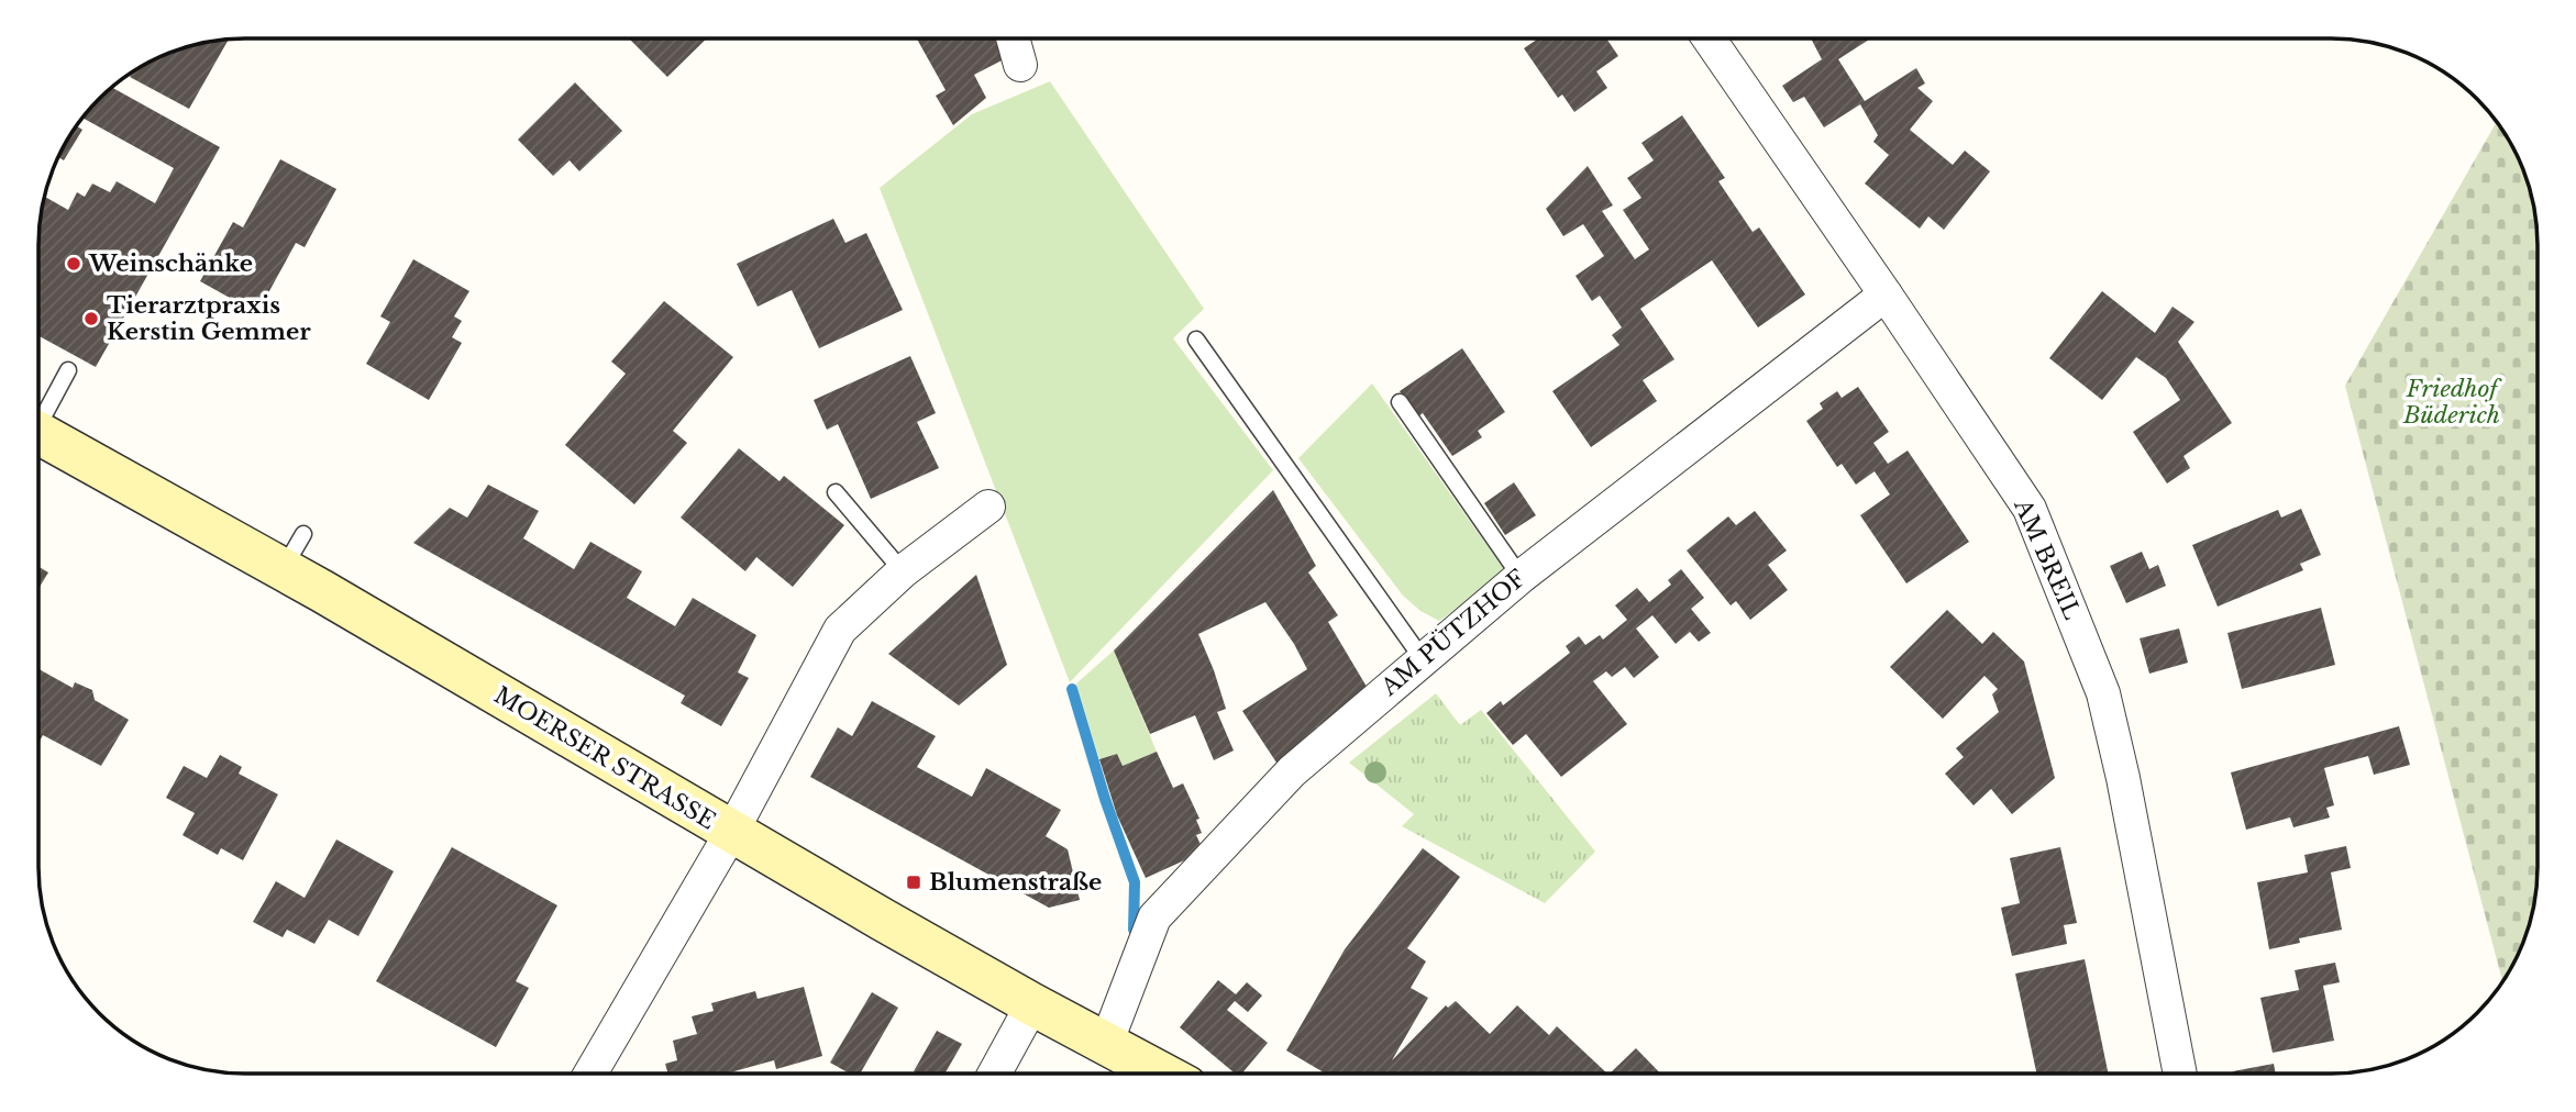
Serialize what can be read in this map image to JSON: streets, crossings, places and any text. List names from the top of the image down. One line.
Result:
{"streets":{"main road":["MOERSER STRASSE"],"street":["AM BREIL","AM PÜTZHOF"]},"crossings":[["AM BREIL","AM PÜTZHOF"],["AM PÜTZHOF","MOERSER STRASSE"]],"parks":["Friedhof Büderich"],"places":{"other":["Weinschänke","Tierarztpraxis Kerstin Gemmer"],"transit":["Blumenstraße"]}}
